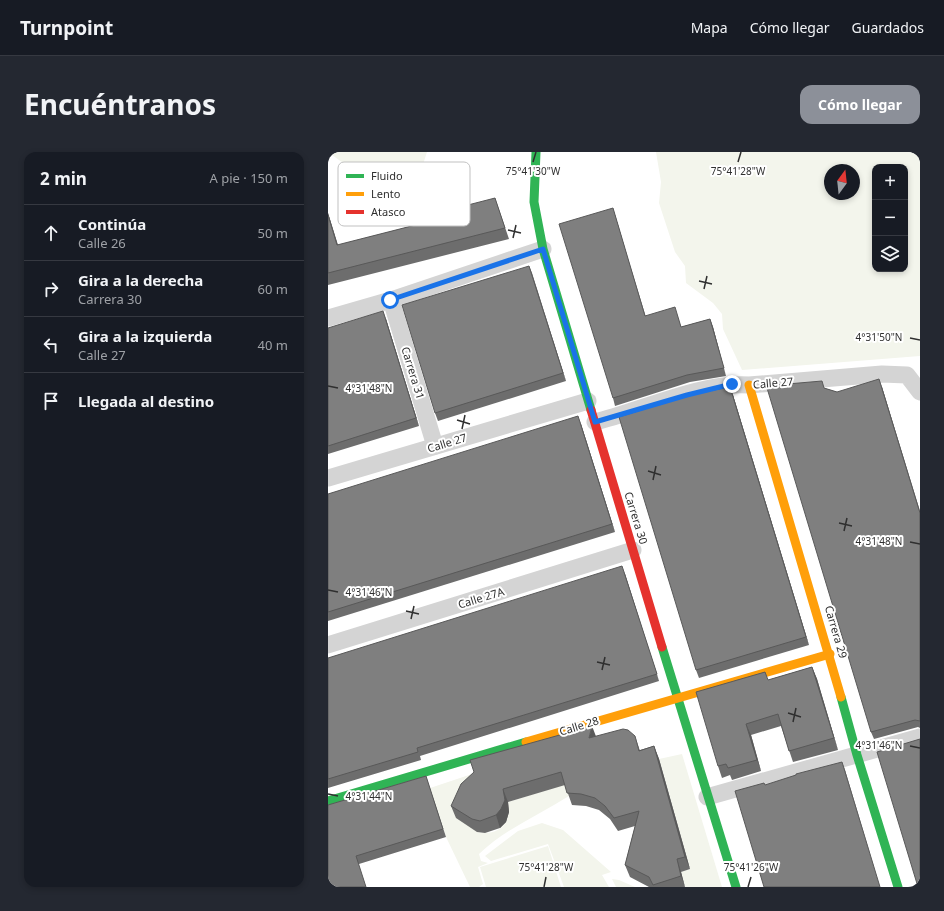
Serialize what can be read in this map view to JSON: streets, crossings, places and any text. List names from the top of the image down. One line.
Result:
{"streets":{"street":["Carrera 31","Calle 27","Carrera 30","Calle 27A","Carrera 29","Calle 28"]},"crossings":[["Carrera 31","Calle 27"],["Calle 27","Carrera 30"],["Calle 27","Carrera 29"],["Carrera 30","Calle 27A"],["Carrera 30","Calle 28"],["Carrera 29","Calle 28"]],"legend":["Fluido","Lento","Atasco"],"north":"top","page":{"header":"Turnpoint","nav":["Mapa","Cómo llegar","Guardados"],"title":"Encuéntranos","buttons":"Cómo llegar","heading":["2 min","A pie · 150 m"],"map_buttons":["+","−"],"list":[["Continúa","Calle 26","50 m"],["Gira a la derecha","Carrera 30","60 m"],["Gira a la izquierda","Calle 27","40 m"],"Llegada al destino"]},"coordinates":["75°41'30\"W","75°41'28\"W","4°31'50\"N","4°31'48\"N","4°31'46\"N","4°31'44\"N","75°41'26\"W"]}
